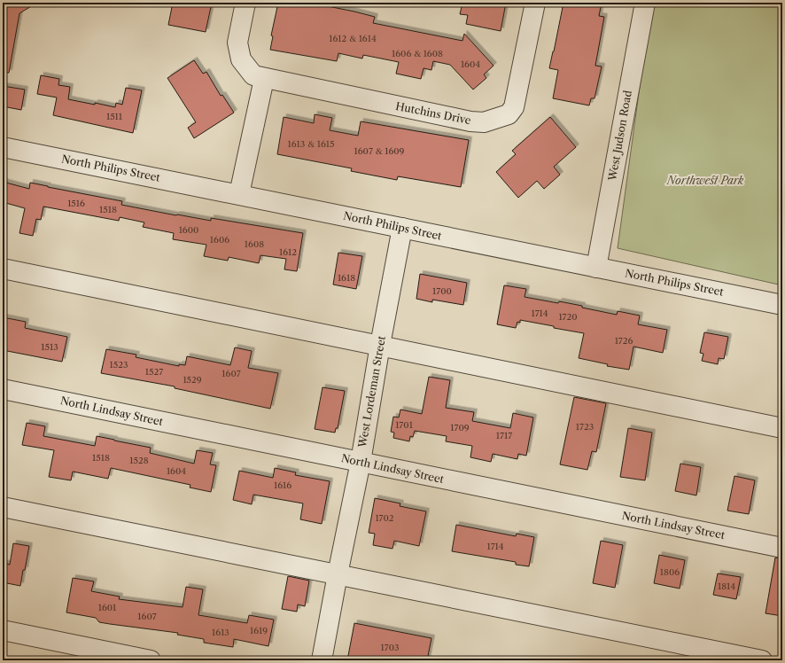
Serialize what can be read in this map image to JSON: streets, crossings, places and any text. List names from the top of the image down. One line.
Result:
{"streets":{"street":["Hutchins Drive","West Judson Road","North Philips Street","West Lordeman Street","North Lindsay Street"]},"crossings":[["West Judson Road","North Philips Street"],["North Philips Street","West Lordeman Street"],["West Lordeman Street","North Lindsay Street"]],"parks":["Northwest Park"],"house_numbers":["1612 & 1614","1606 & 1608","1604","1511","1613 & 1615","1607 & 1609","1516","1518","1600","1606","1608","1612","1618","1700","1714","1720","1726","1513","1523","1527","1607","1529","1701","1723","1709","1717","1518","1528","1604","1616","1702","1714","1806","1814","1601","1607","1619","1613","1703"]}
